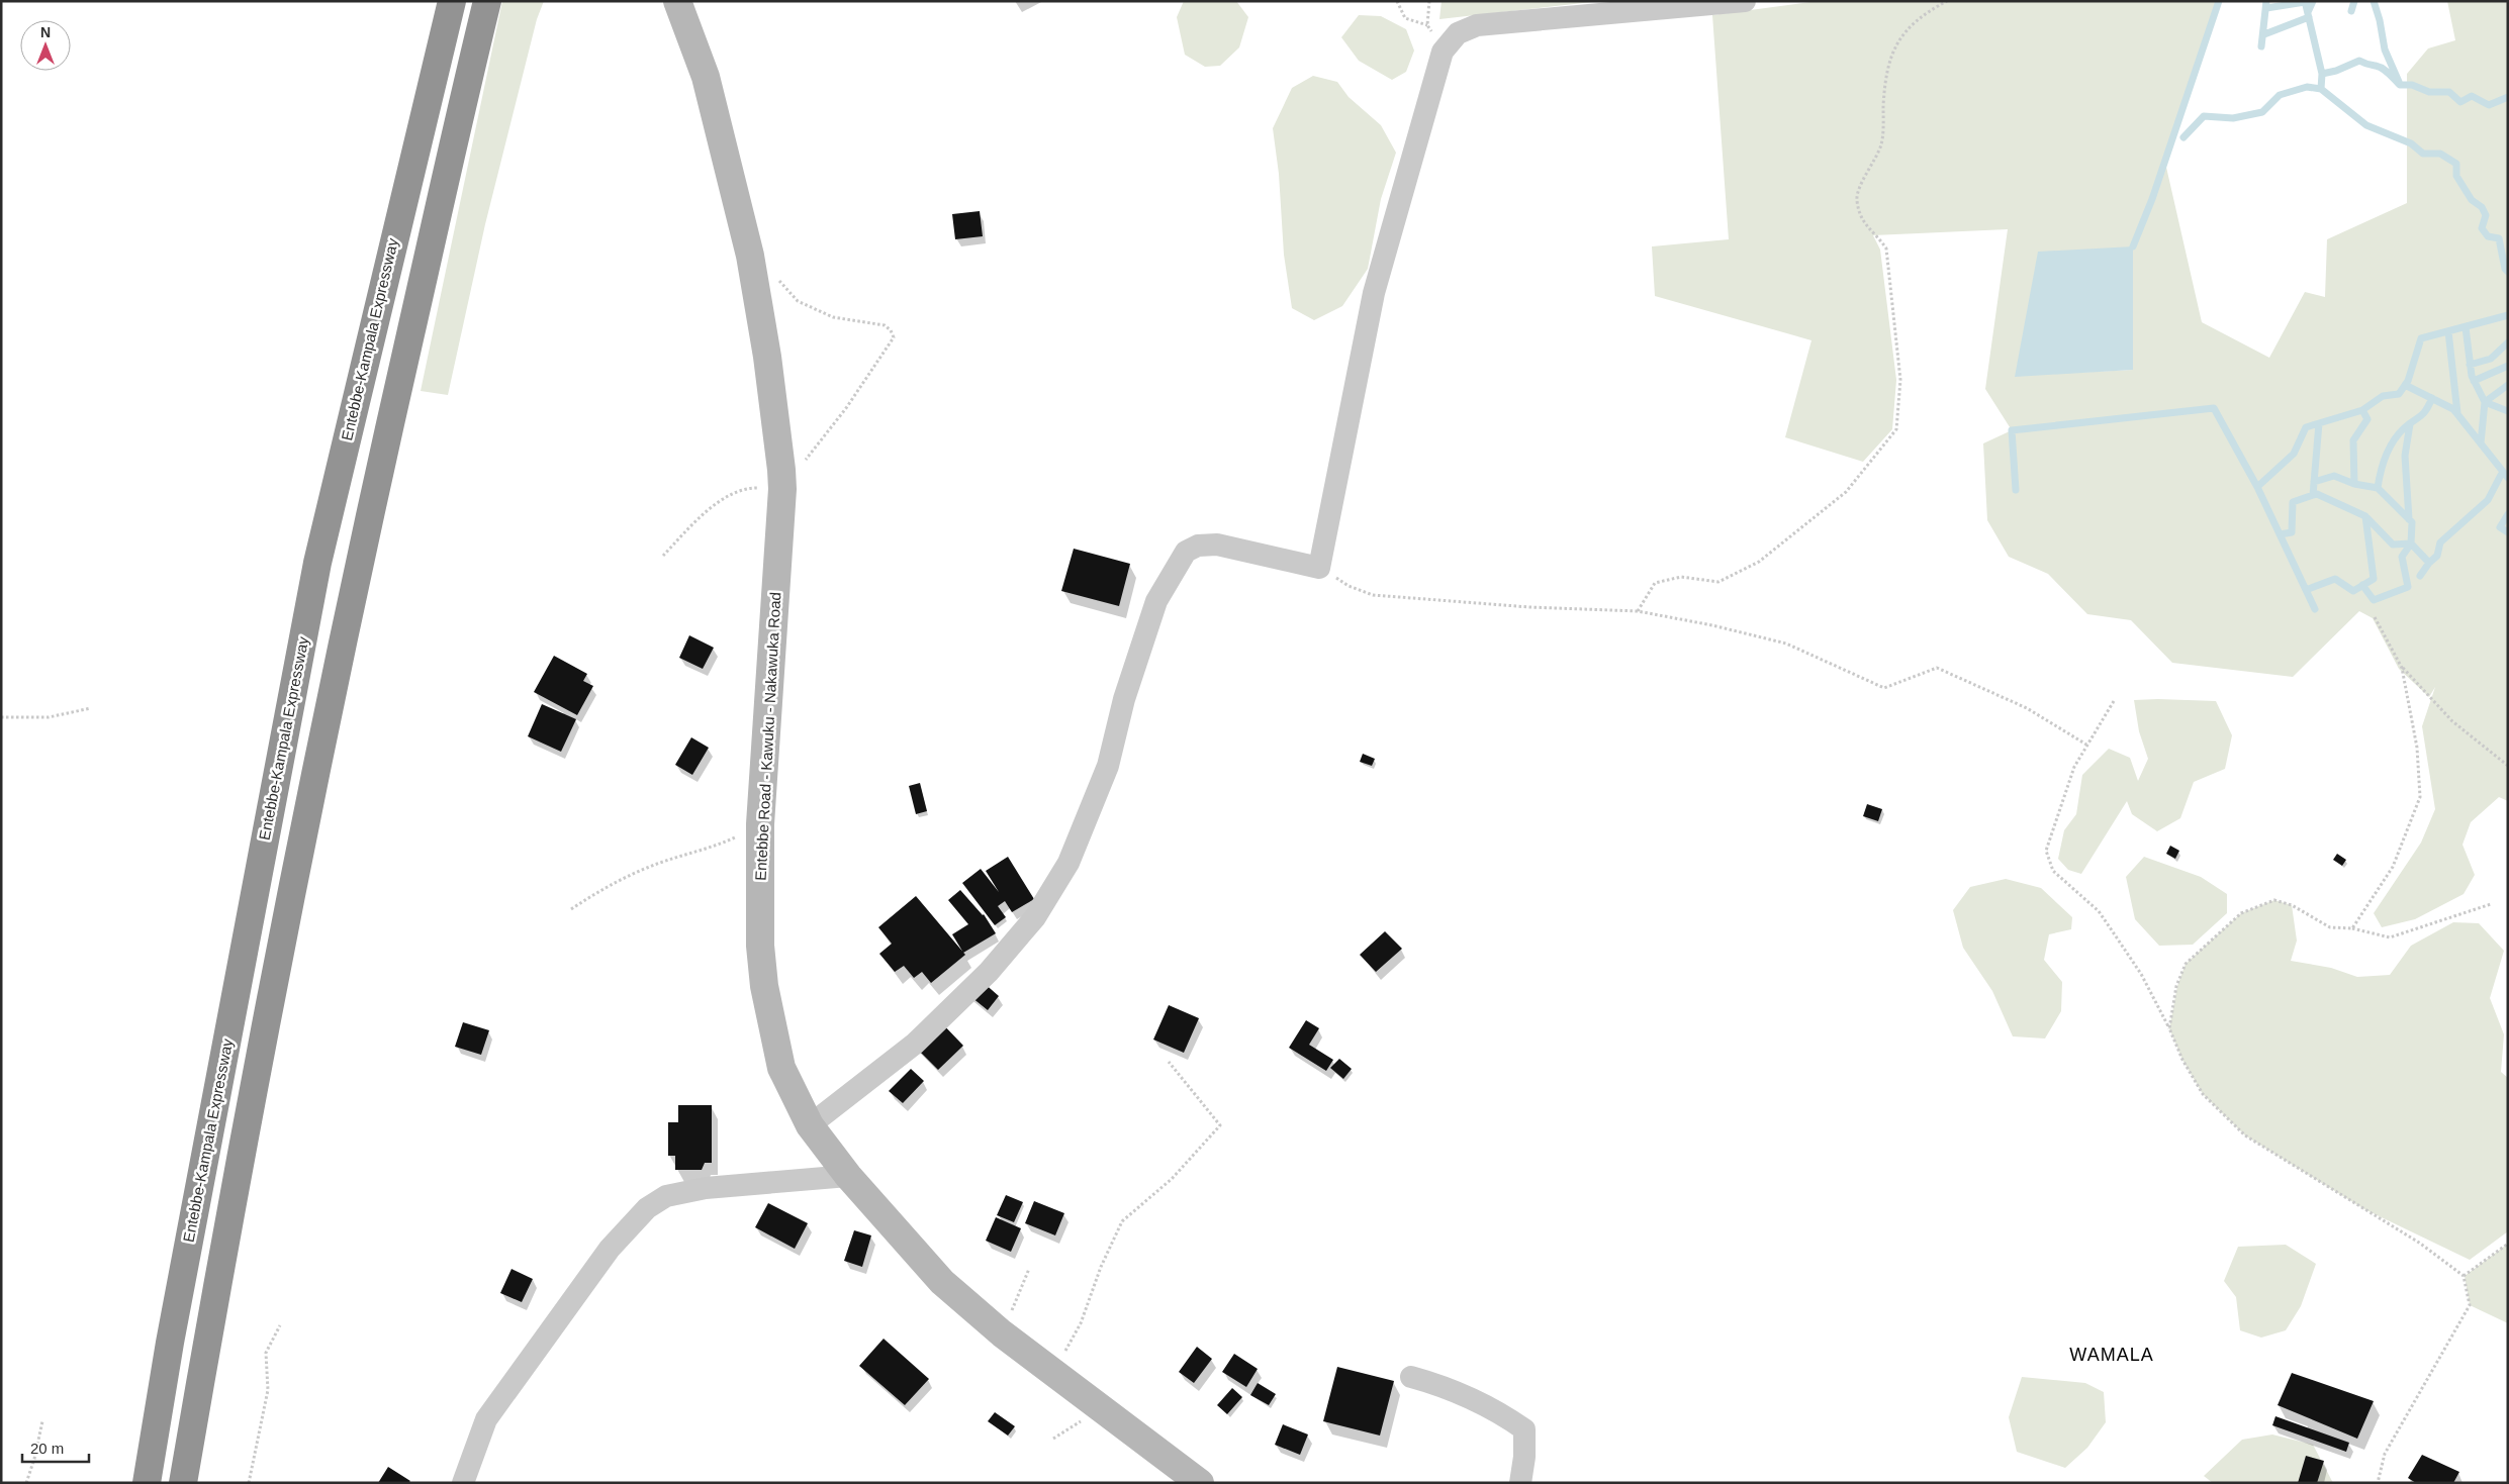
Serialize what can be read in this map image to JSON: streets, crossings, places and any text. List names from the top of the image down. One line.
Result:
{"streets":{"highway":["Entebbe-Kampala Expressway"],"main road":["Entebbe Road - Kawuku - Nakawuka Road"]},"districts":["WAMALA"],"scale_bar":"20 m","north":"top"}
